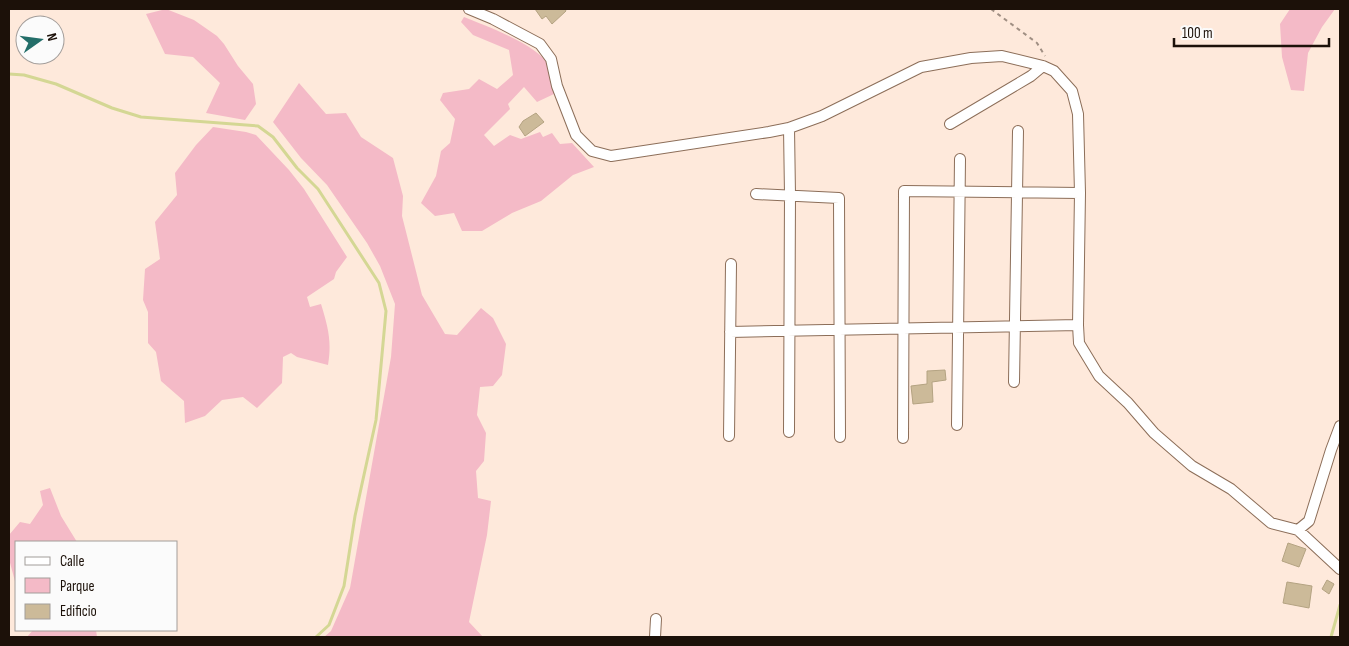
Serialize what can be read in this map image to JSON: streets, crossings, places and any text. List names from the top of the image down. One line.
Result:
{"legend":["Calle","Parque","Edificio"],"scale_bar":"100 m","north":"right"}
